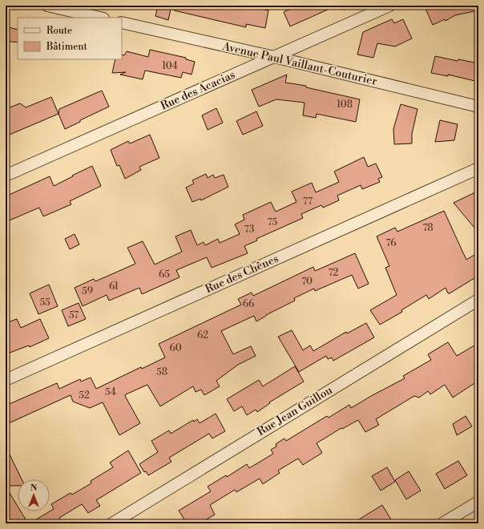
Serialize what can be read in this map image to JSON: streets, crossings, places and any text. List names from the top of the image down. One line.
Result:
{"streets":{"street":["Avenue Paul Vaillant-Couturier","Rue des Acacias","Rue des Chênes","Rue Jean Guillou"]},"crossings":[["Avenue Paul Vaillant-Couturier","Rue des Acacias"]],"house_numbers":["104","108","77","75","78","73","76","72","65","70","61","59","55","66","57","62","60","58","54","52"],"legend":["Route","Bâtiment"],"north":"top"}
